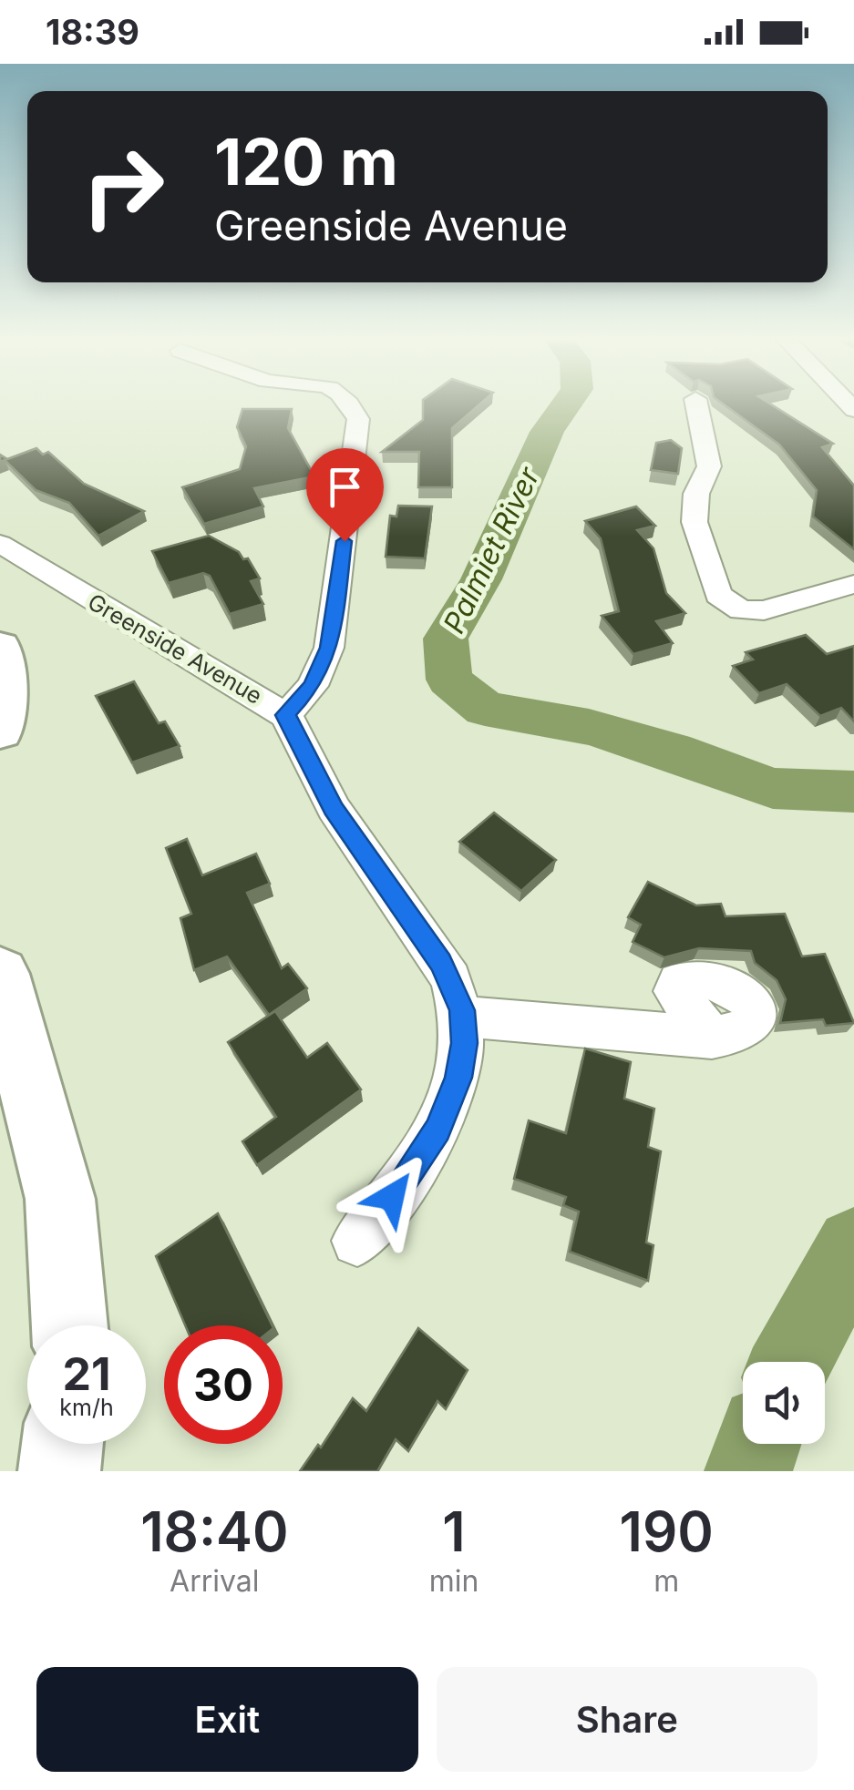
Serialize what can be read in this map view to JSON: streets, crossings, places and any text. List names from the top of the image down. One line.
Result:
{"streets":{"street":["Greenside Avenue"]},"water":["Palmiet River"],"page":{"status":"18:39","turn":["120 m","Greenside Avenue"],"speed":"21 km/h","limit":"30","eta":["18:40","Arrival","1","min","190","m"],"buttons":["Exit","Share"]}}
